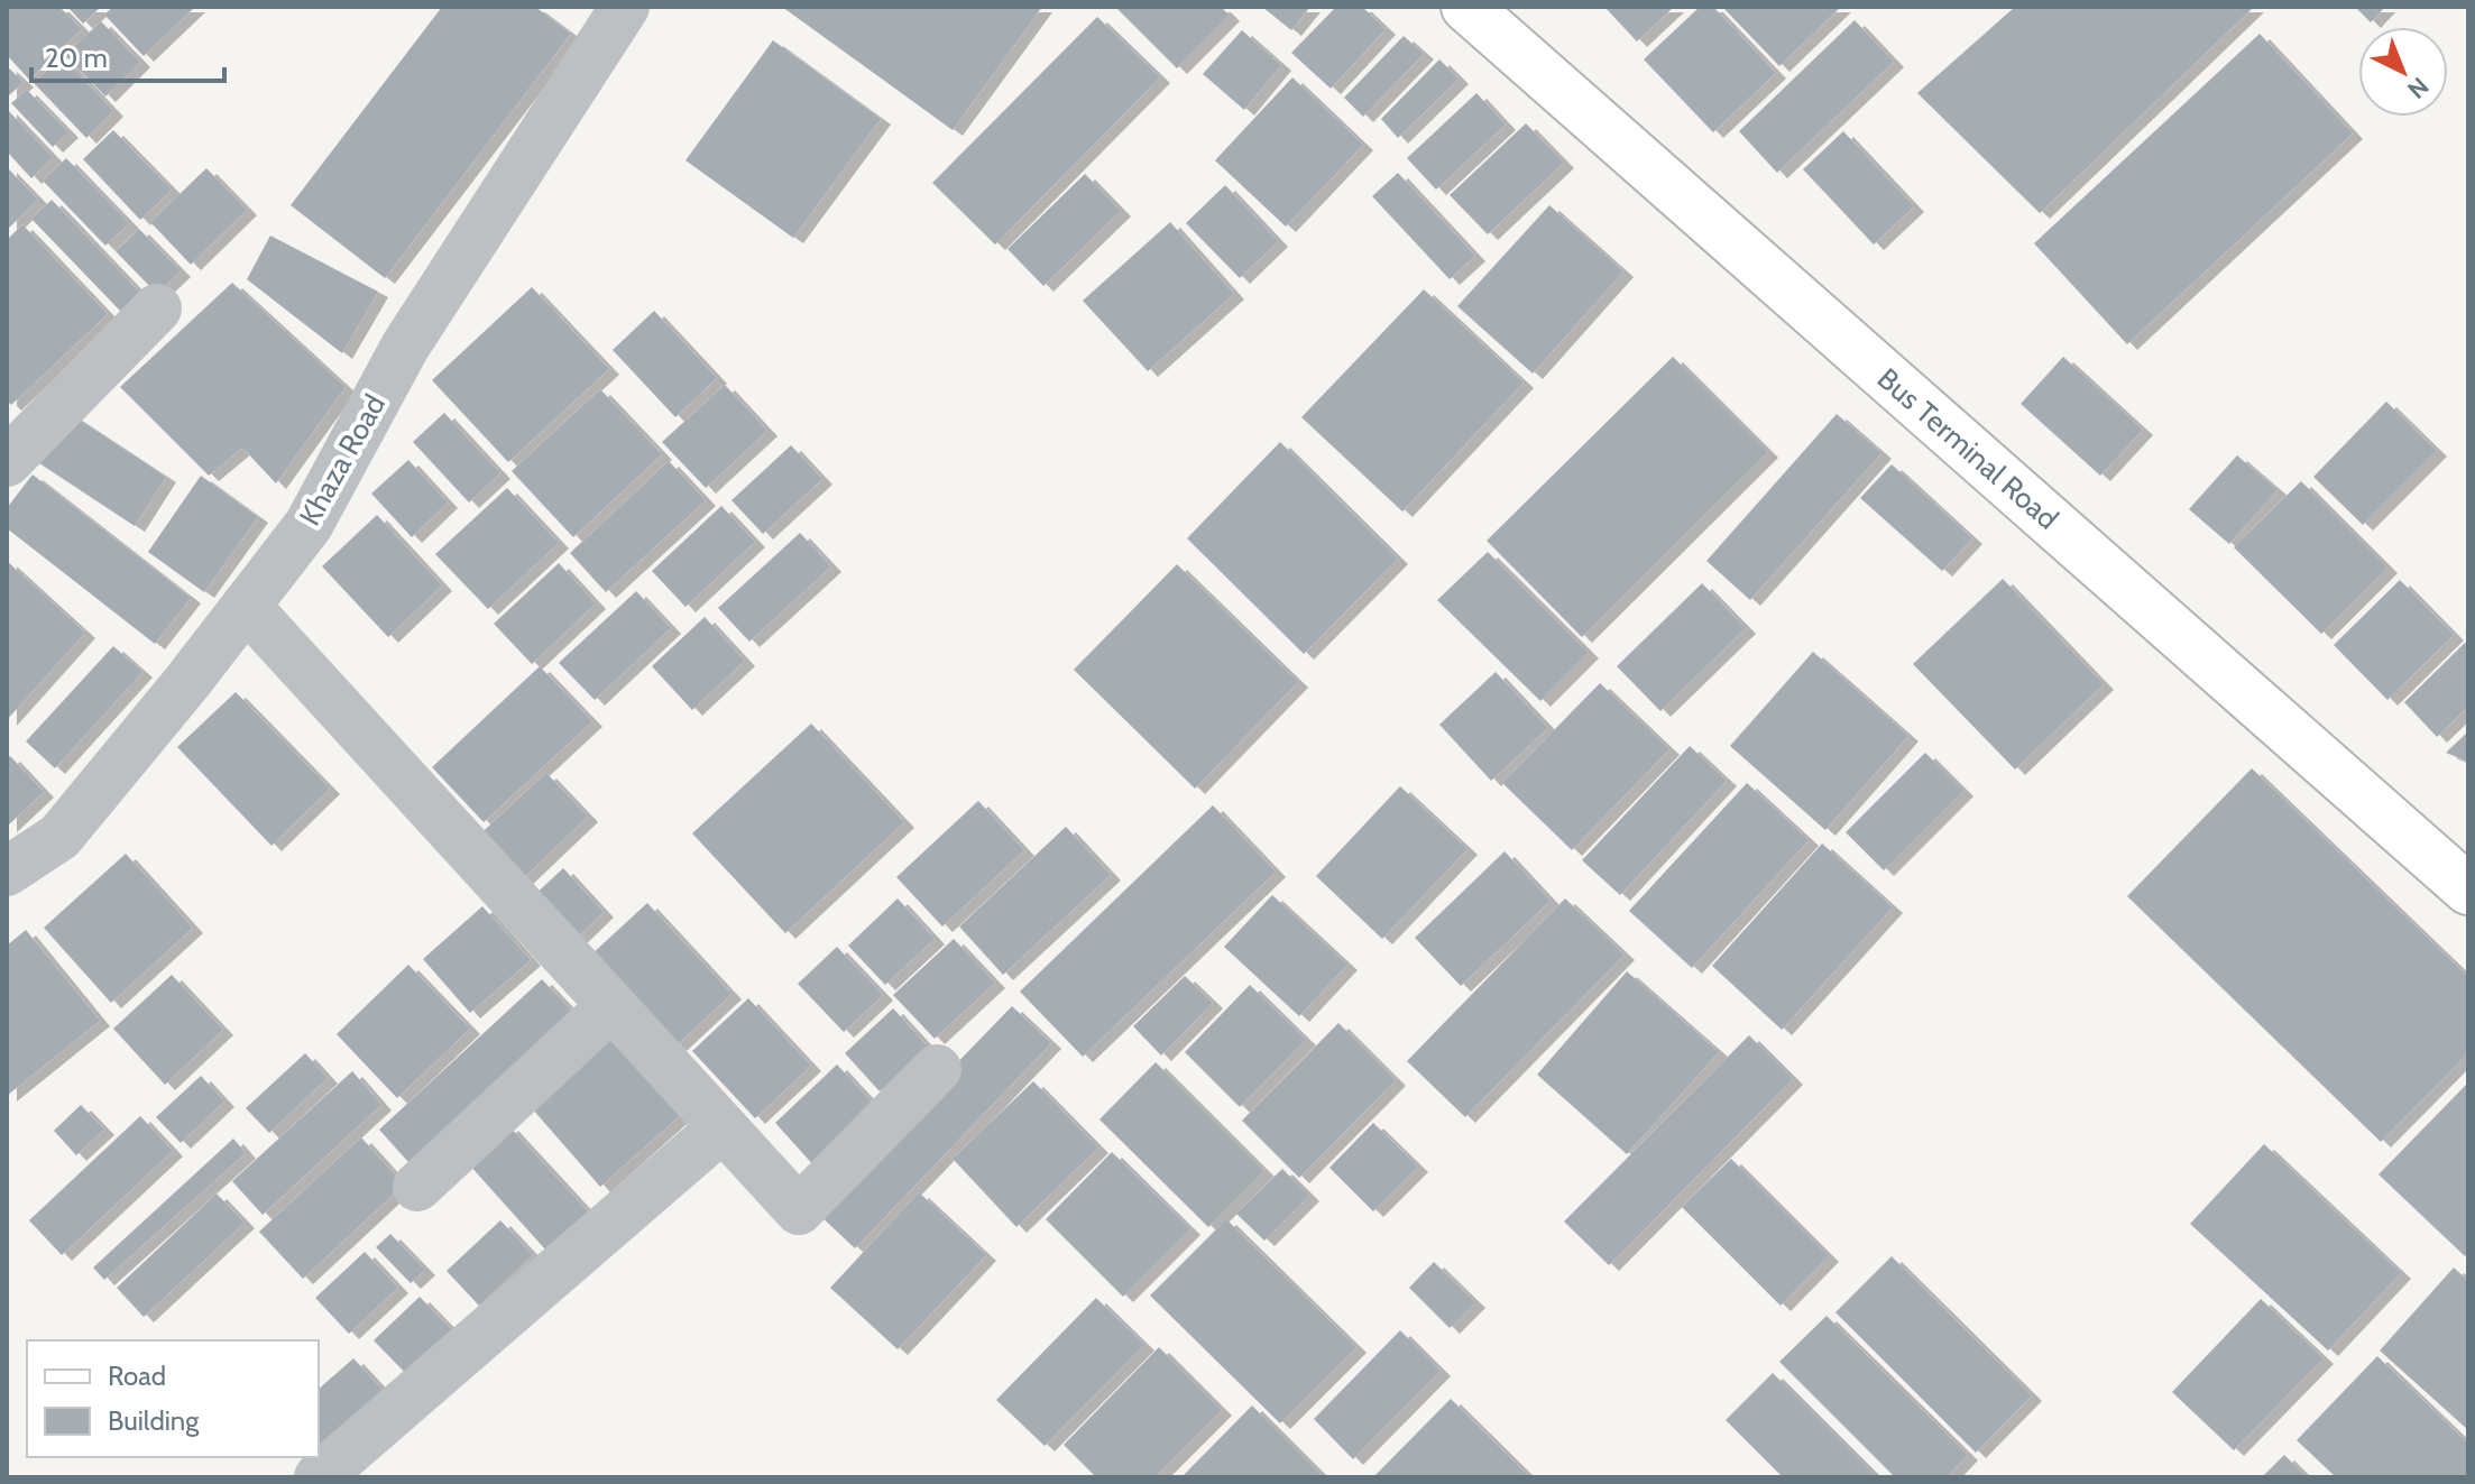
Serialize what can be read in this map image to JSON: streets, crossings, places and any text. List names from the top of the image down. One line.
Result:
{"streets":{"main road":["Bus Terminal Road"],"street":["Khaza Road"]},"legend":["Road","Building"],"scale_bar":"20 m","north":"bottom right"}
